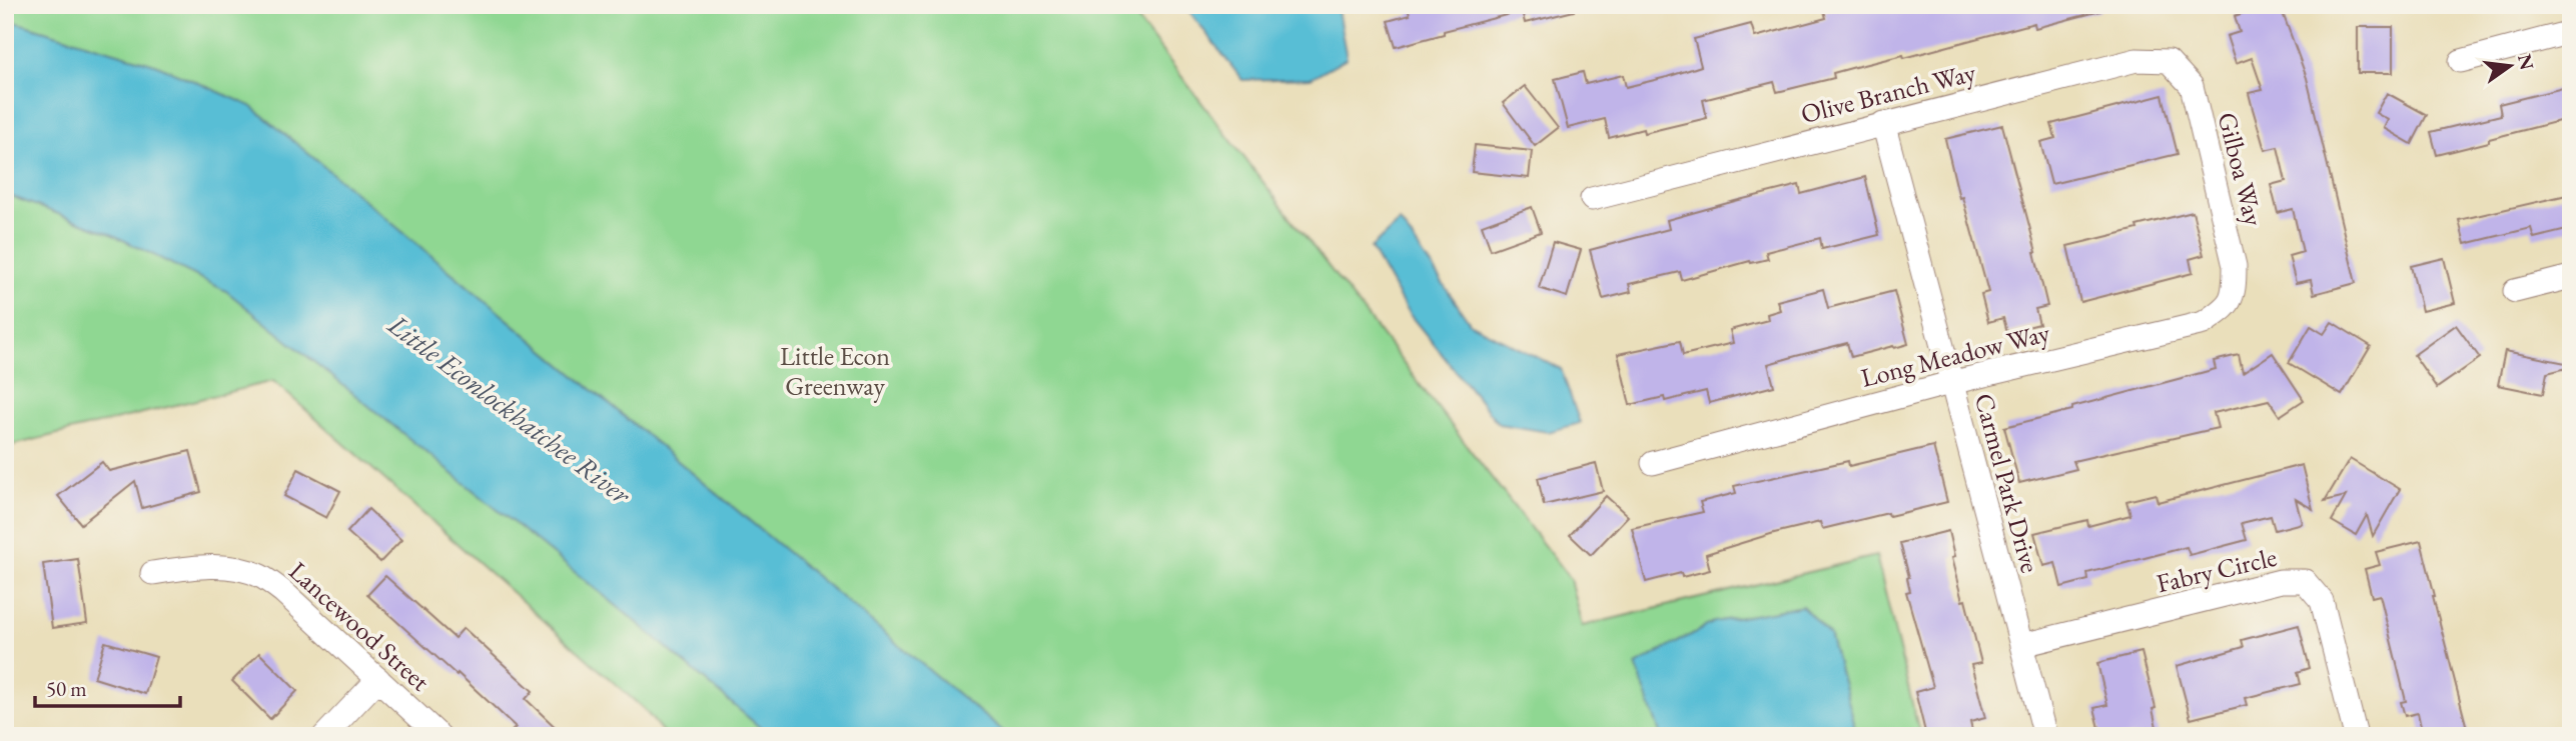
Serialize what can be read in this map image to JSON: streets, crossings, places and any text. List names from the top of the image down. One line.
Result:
{"streets":{"street":["Olive Branch Way","Gilboa Way","Long Meadow Way","Carmel Park Drive","Fabry Circle","Lancewood Street"]},"crossings":[["Olive Branch Way","Gilboa Way"],["Olive Branch Way","Carmel Park Drive"],["Gilboa Way","Long Meadow Way"],["Long Meadow Way","Carmel Park Drive"],["Carmel Park Drive","Fabry Circle"]],"water":["Little Econlockhatchee River"],"parks":["Little Econ Greenway"],"scale_bar":"50 m","north":"right"}
